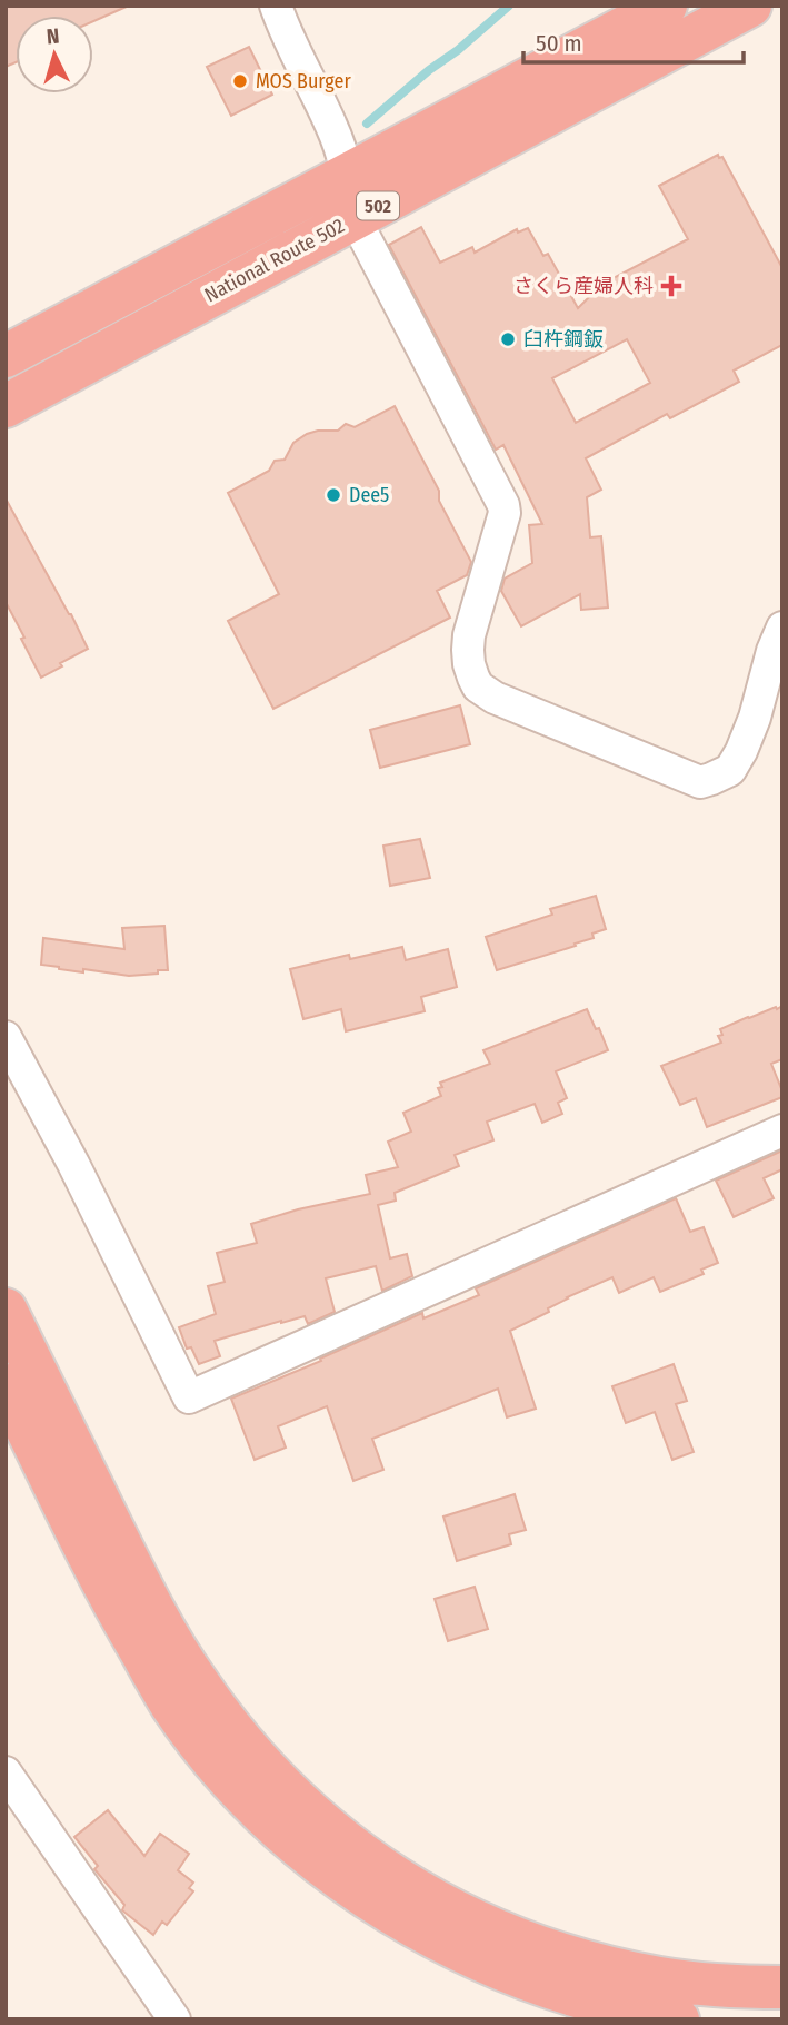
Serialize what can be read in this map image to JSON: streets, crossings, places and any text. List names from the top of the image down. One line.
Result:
{"streets":{"highway":["502","National Route 502"]},"places":{"other":["MOS Burger","臼杵鋼鈑","Dee5"],"health":["さくら産婦人科"]},"scale_bar":"50 m","north":"top"}
